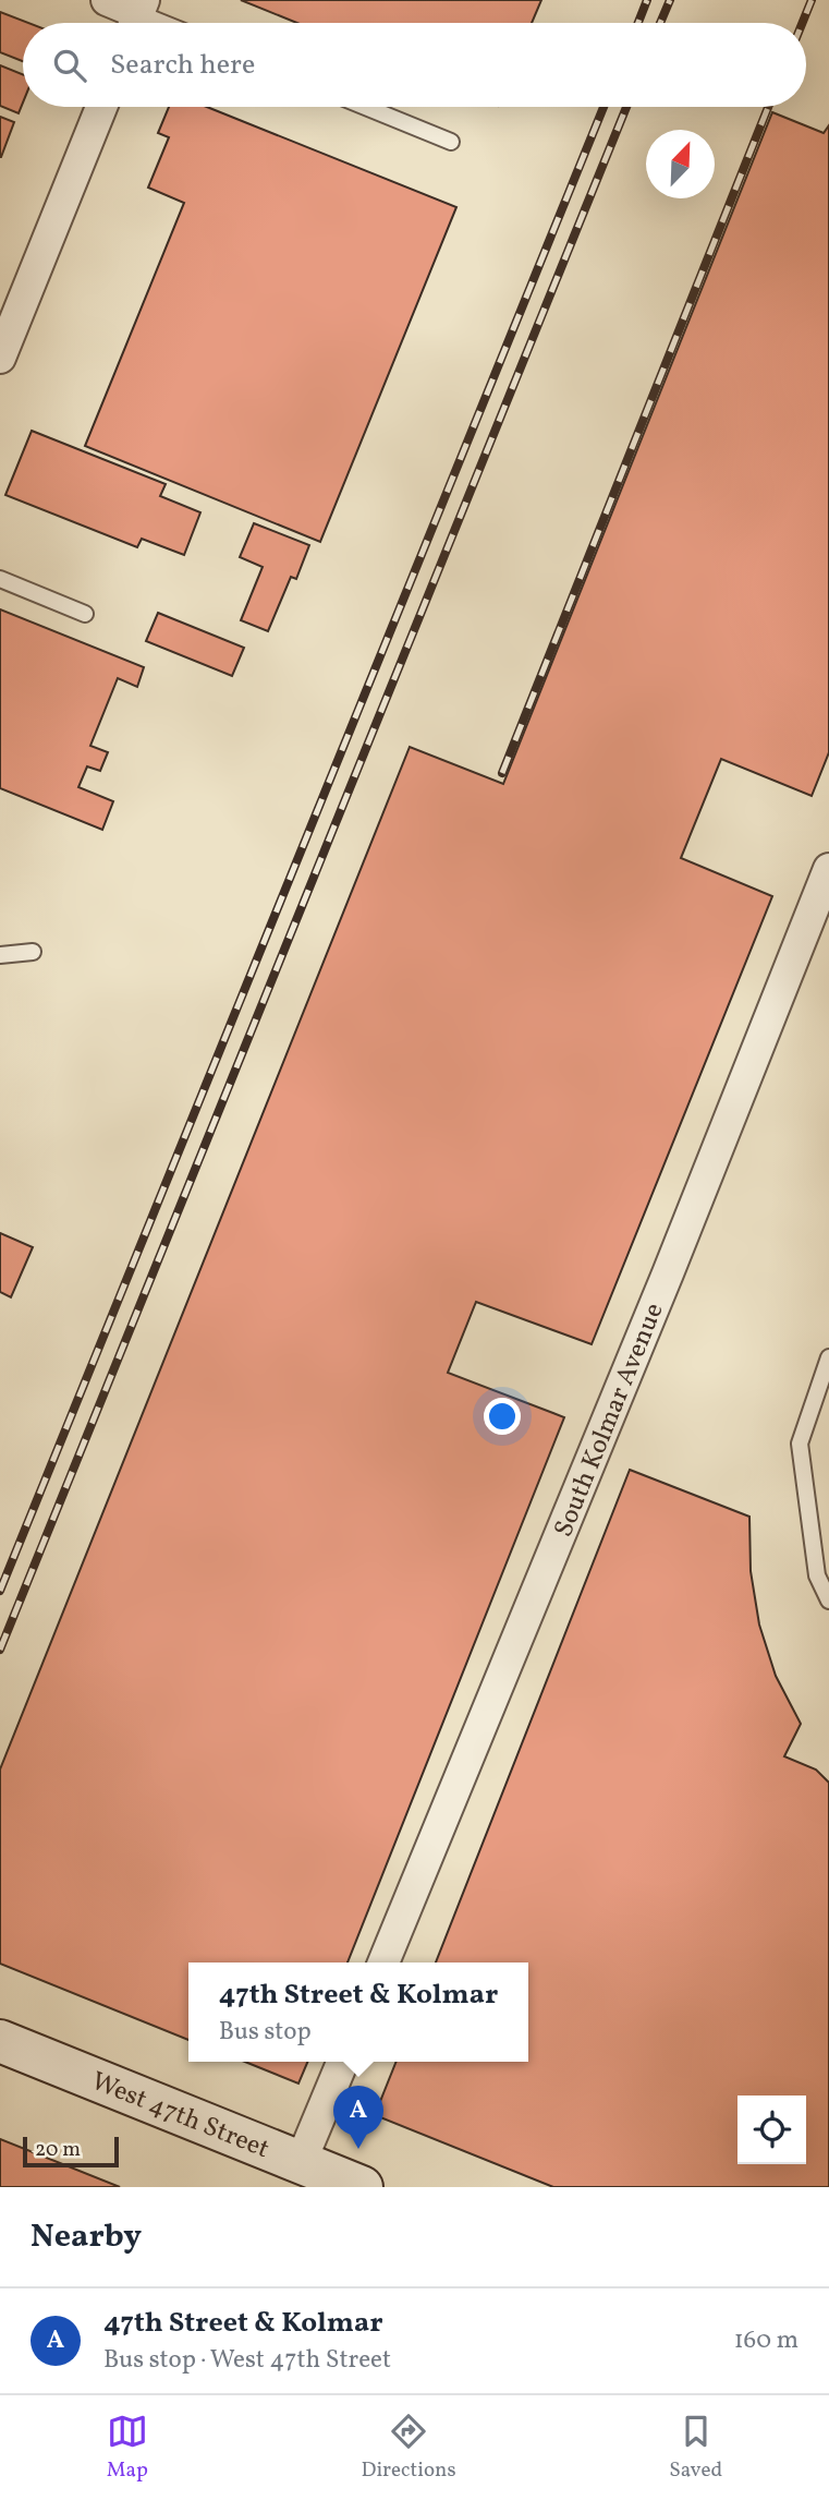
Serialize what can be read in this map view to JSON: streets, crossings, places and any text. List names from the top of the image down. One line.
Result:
{"streets":{"main road":["West 47th Street"],"street":["South Kolmar Avenue"]},"scale_bar":"20 m","north":"top right","page":{"search":"Search here","popup":["47th Street & Kolmar","Bus stop"],"pins":"A","scale":"20 m","heading":"Nearby","list":[{"mark":"A","name":"47th Street & Kolmar","note":"Bus stop · West 47th Street","value":"160 m"}],"nav":["Map","Directions","Saved"]}}
